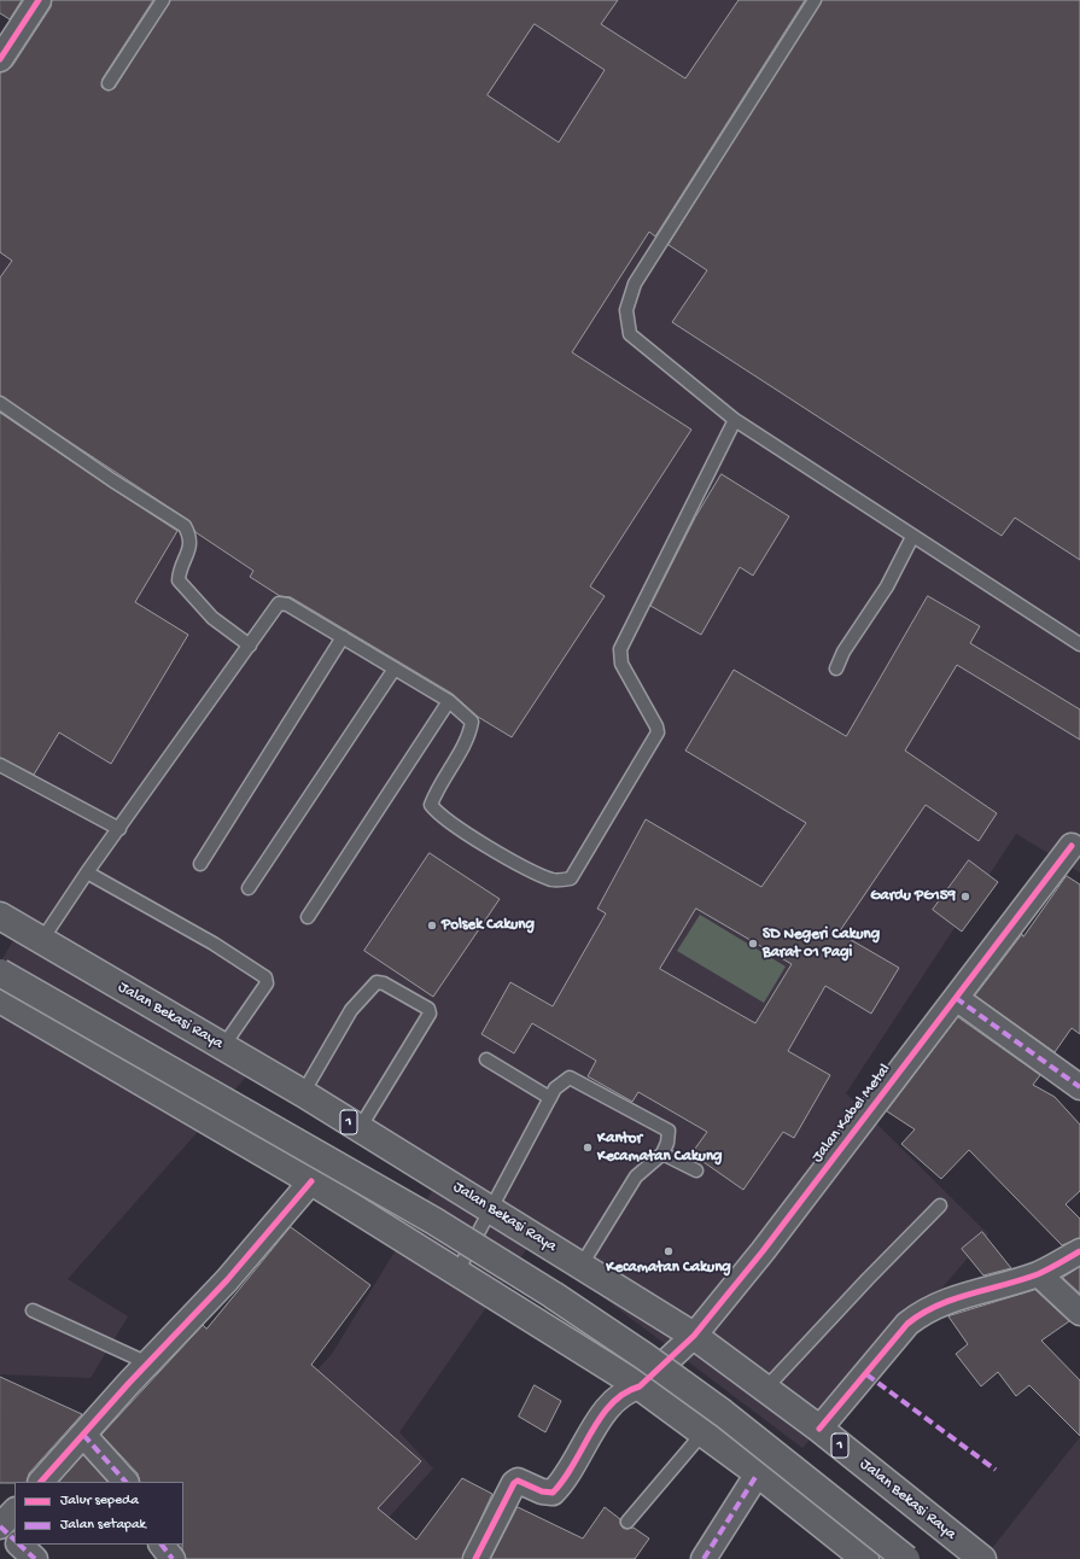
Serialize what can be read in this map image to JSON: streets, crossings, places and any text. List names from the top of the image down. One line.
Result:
{"streets":{"highway":["Jalan Bekasi Raya","1"],"street":["Jalan Kabel Metal"]},"crossings":[["Jalan Bekasi Raya","Jalan Kabel Metal"]],"places":["Gardu PG159","Polsek Cakung","SD Negeri Cakung Barat 01 Pagi","Kantor Kecamatan Cakung","Kecamatan Cakung"],"legend":["Jalur sepeda","Jalan setapak"]}
